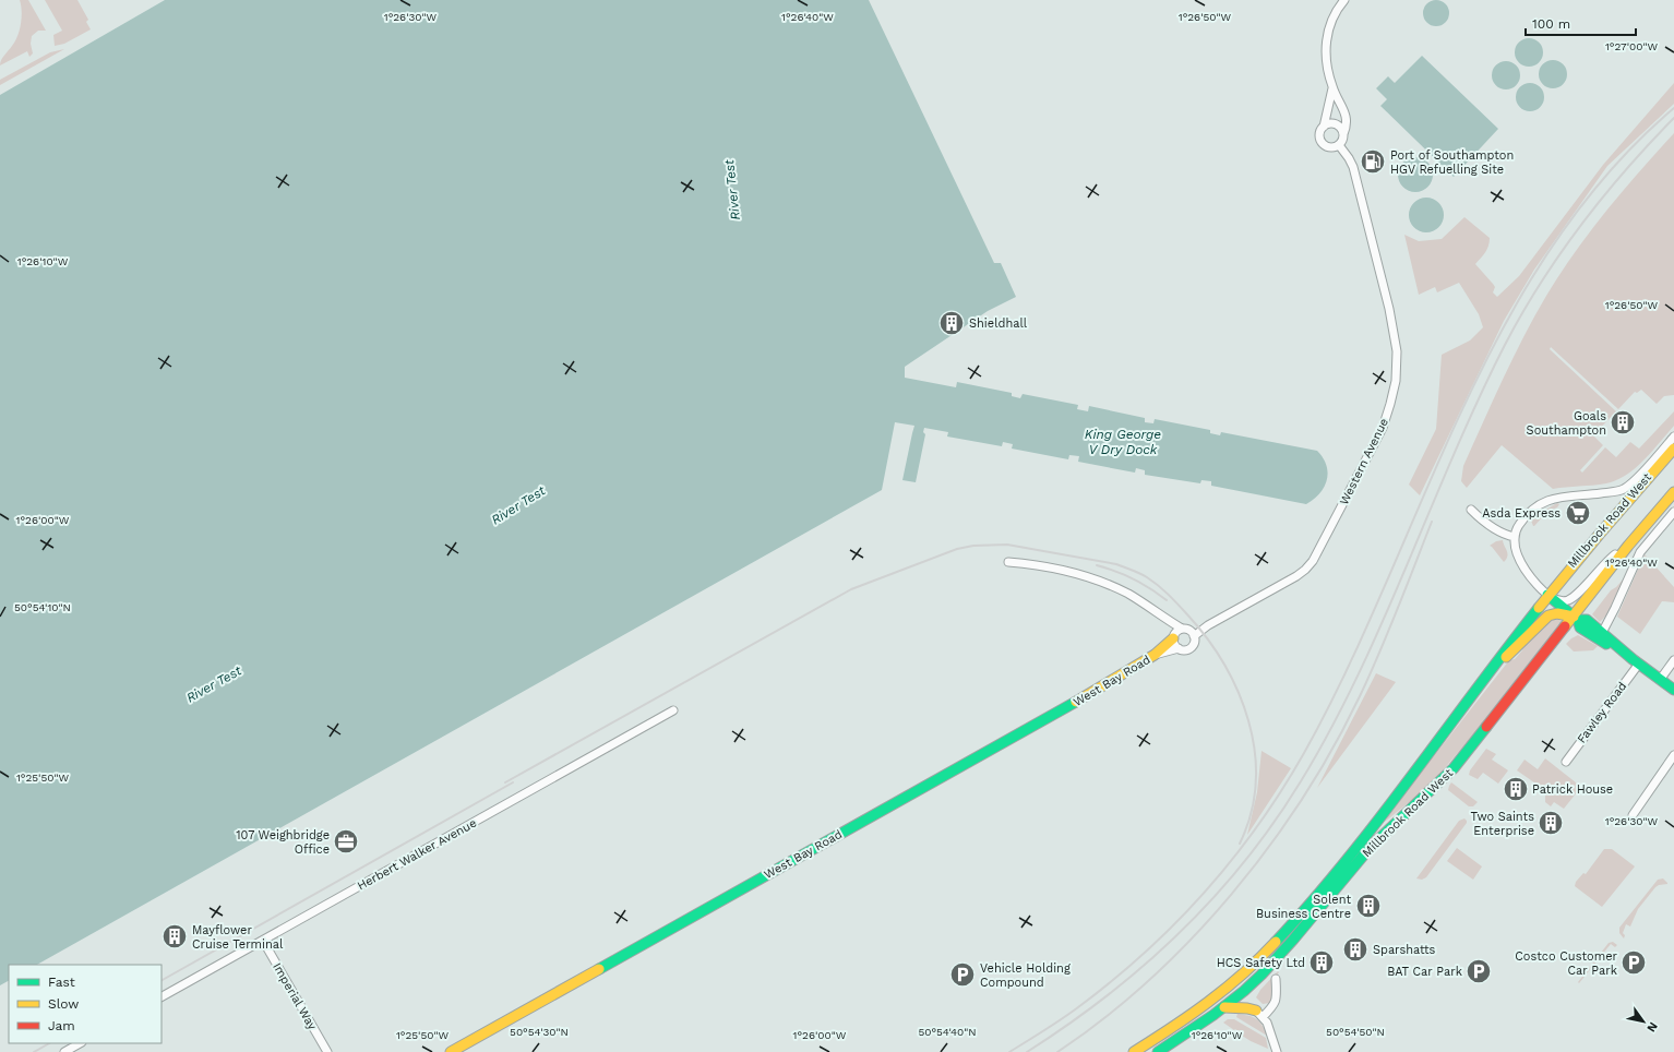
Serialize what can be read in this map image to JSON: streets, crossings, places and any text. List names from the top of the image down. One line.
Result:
{"streets":{"main road":["Millbrook Road West","West Bay Road"],"street":["Western Avenue","Fawley Road","Herbert Walker Avenue","Imperial Way"]},"crossings":[["Western Avenue","West Bay Road"],["Herbert Walker Avenue","Imperial Way"]],"water":["River Test","King George V Dry Dock"],"places":{"fuel station":["Port of Southampton HGV Refuelling Site"],"building":["Shieldhall","Goals Southampton","Patrick House","Two Saints Enterprise","Solent Business Centre","Mayflower Cruise Terminal","Sparshatts","HCS Safety Ltd"],"supermarket":["Asda Express"],"office":["107 Weighbridge Office"],"parking":["Costco Customer Car Park","BAT Car Park","Vehicle Holding Compound"]},"legend":["Fast","Slow","Jam"],"scale_bar":"100 m","north":"bottom right","coordinates":["1°26'30\"W","1°26'40\"W","1°26'50\"W","1°27'00\"W","1°26'10\"W","1°26'00\"W","50°54'10\"N","1°25'50\"W","50°54'30\"N","50°54'40\"N","50°54'50\"N"]}
